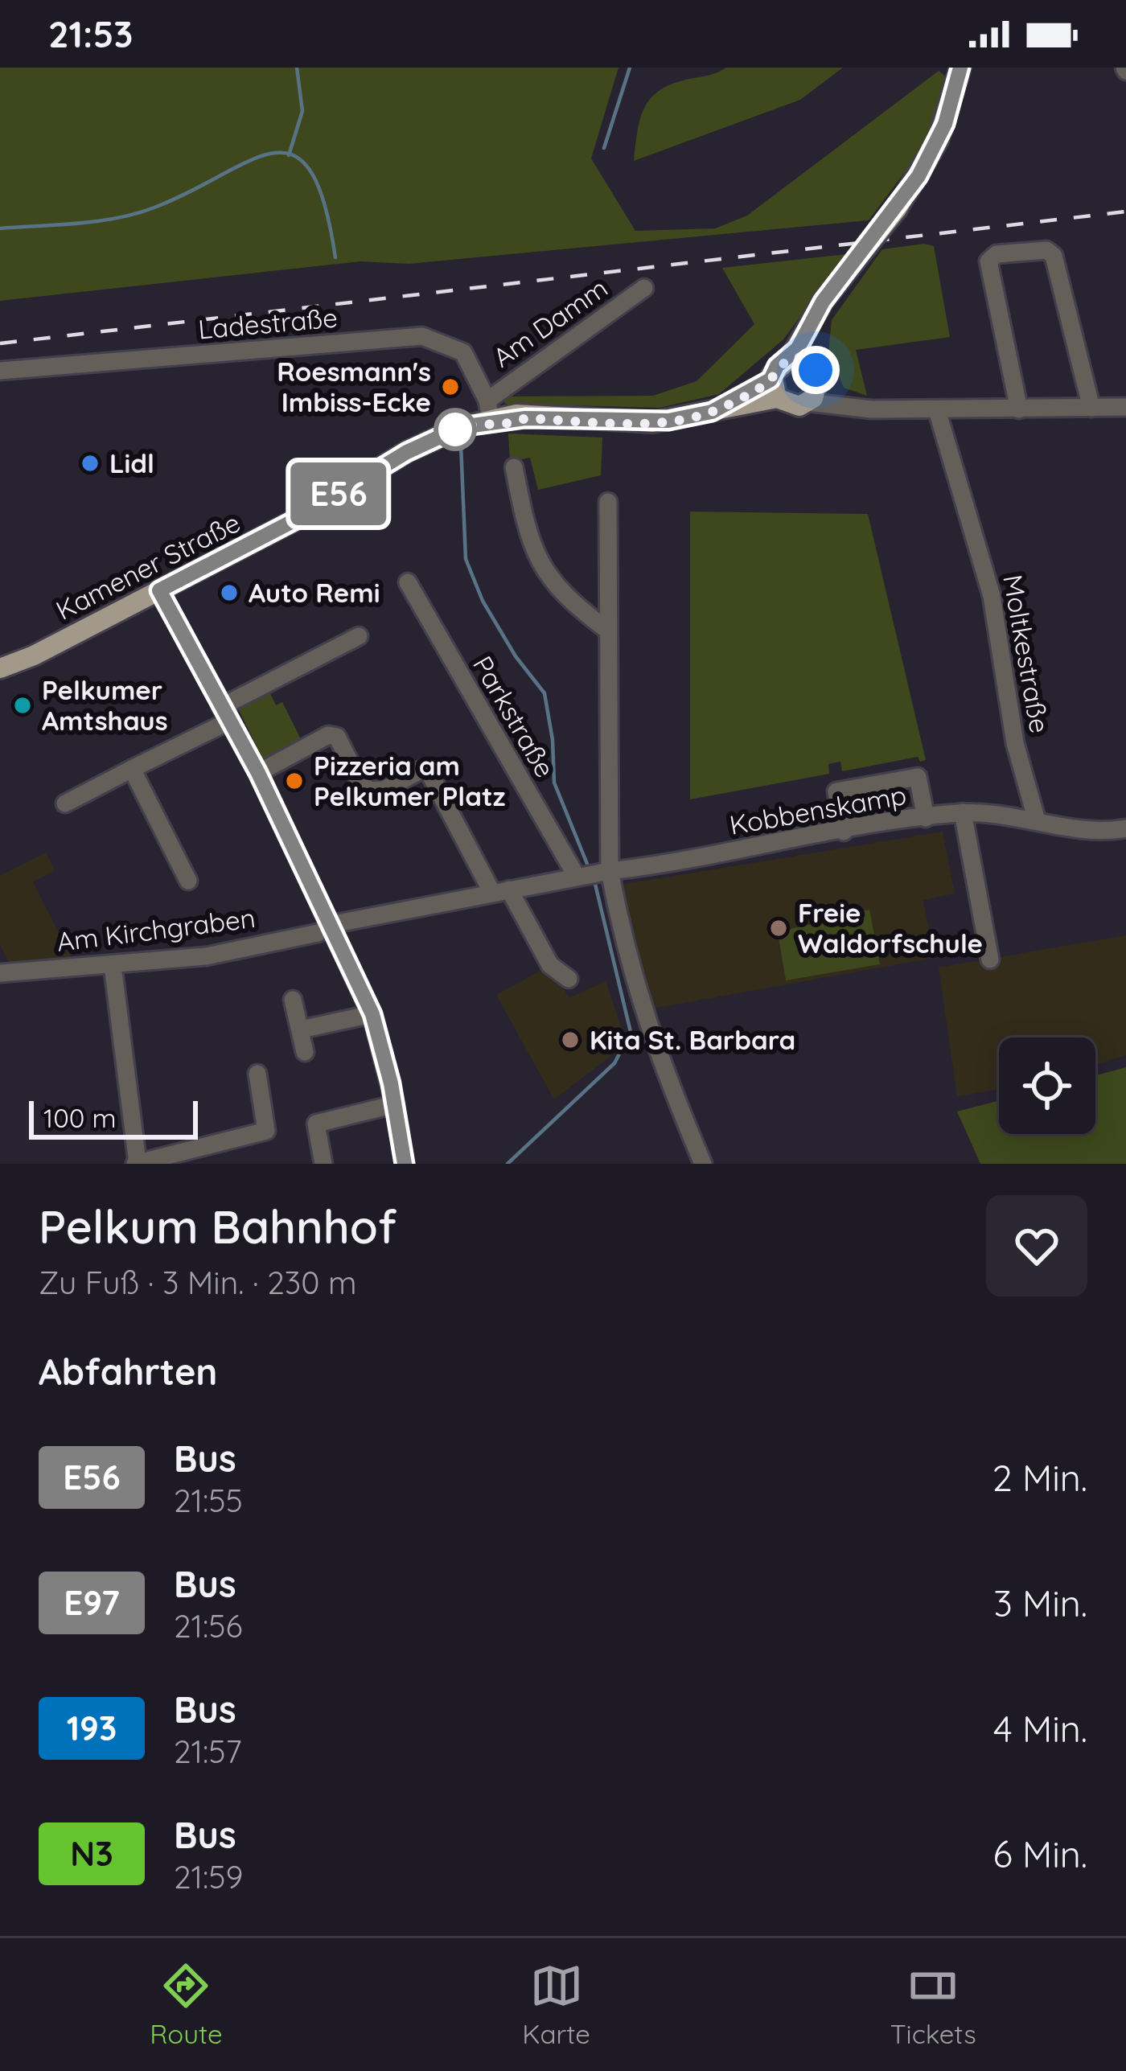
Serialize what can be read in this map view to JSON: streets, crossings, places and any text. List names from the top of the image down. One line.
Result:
{"streets":{"main road":["Kamener Straße"],"street":["Am Damm","Ladestraße","Moltkestraße","Parkstraße","Kobbenskamp","Am Kirchgraben"]},"crossings":[["Am Damm","Ladestraße"],["Am Damm","Kamener Straße"],["Ladestraße","Kamener Straße"],["Moltkestraße","Kobbenskamp"],["Parkstraße","Kobbenskamp"],["Kobbenskamp","Am Kirchgraben"]],"places":["Roesmann's Imbiss-Ecke","Lidl","Auto Remi","Pelkumer Amtshaus","Pizzeria am Pelkumer Platz","Freie Waldorfschule","Kita St. Barbara"],"lines":["bus line E56"],"scale_bar":"100 m","page":{"status":"21:53","on_map":"E56","scale":"100 m","heading":[["Pelkum Bahnhof","Zu Fuß · 3 Min. · 230 m"],"Abfahrten"],"list":[{"mark":"E56","name":"Bus","note":"21:55","value":"2 Min."},{"mark":"E97","name":"Bus","note":"21:56","value":"3 Min."},{"mark":"193","name":"Bus","note":"21:57","value":"4 Min."},{"mark":"N3","name":"Bus","note":"21:59","value":"6 Min."}],"tabs":["Route","Karte","Tickets"]}}
